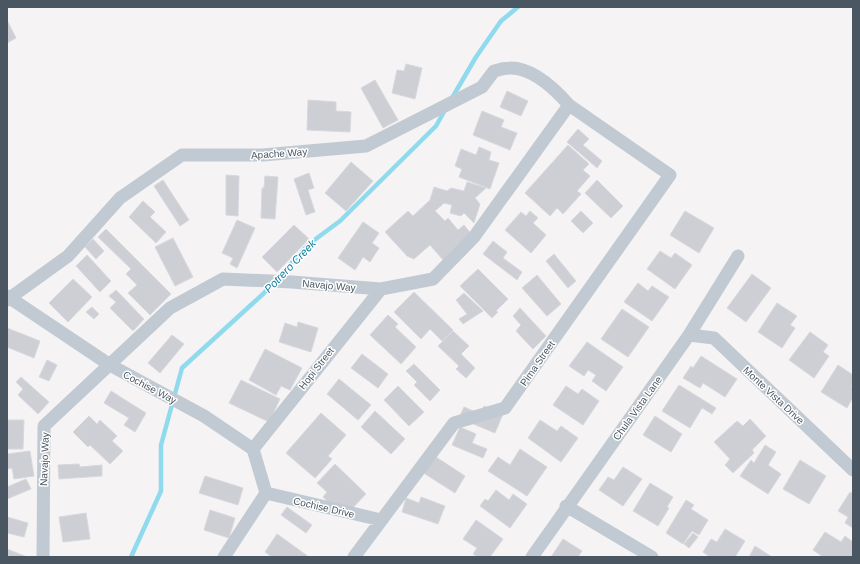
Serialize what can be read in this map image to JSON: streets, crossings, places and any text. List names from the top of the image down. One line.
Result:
{"streets":{"street":["Apache Way","Navajo Way","Pima Street","Hopi Street","Cochise Way","Monte Vista Drive","Chula Vista Lane","Cochise Drive"]},"crossings":[["Apache Way","Navajo Way"],["Apache Way","Pima Street"],["Apache Way","Cochise Way"],["Navajo Way","Hopi Street"],["Navajo Way","Cochise Way"],["Pima Street","Cochise Drive"],["Hopi Street","Cochise Way"],["Monte Vista Drive","Chula Vista Lane"]],"water":["Potrero Creek"]}
